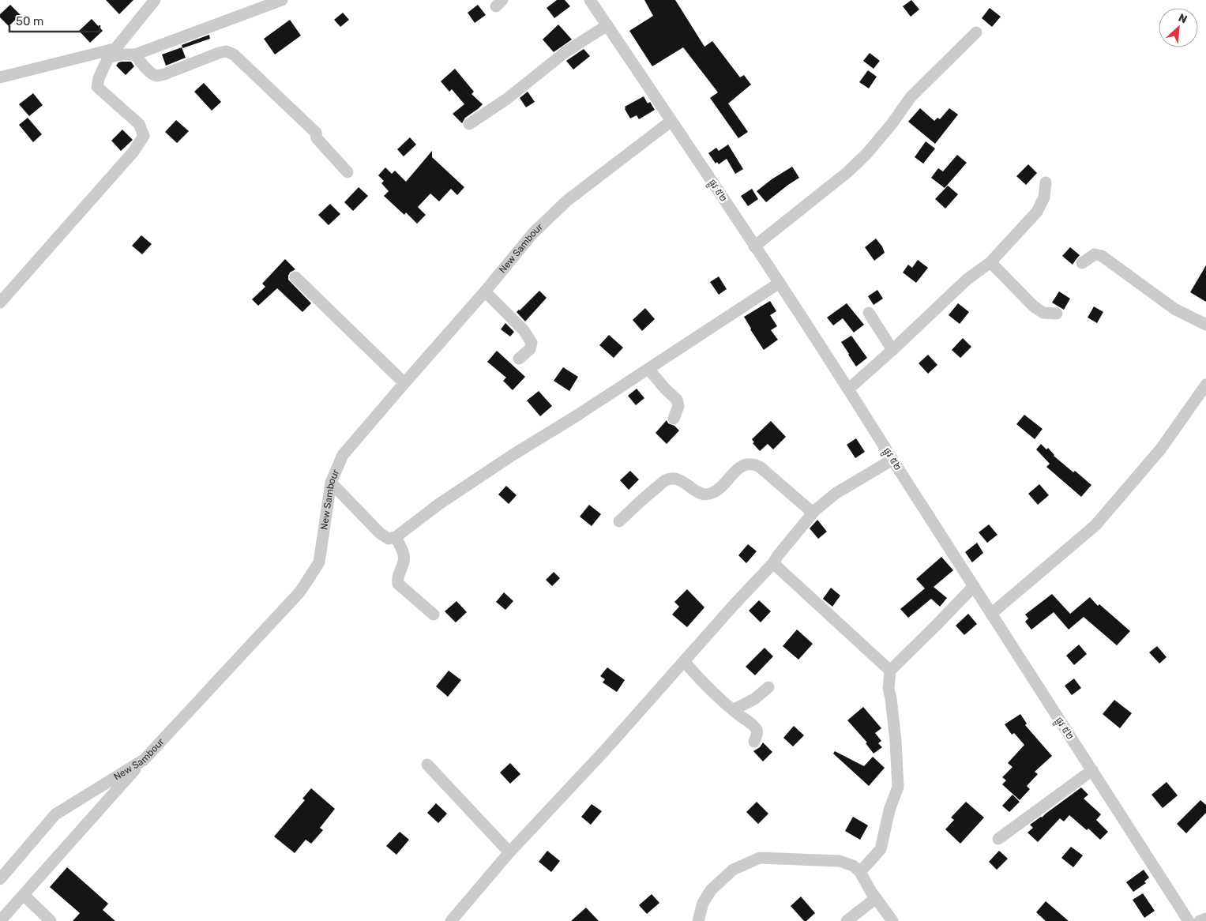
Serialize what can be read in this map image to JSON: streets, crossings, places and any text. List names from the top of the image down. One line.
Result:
{"streets":{"street":["ផ្លូវ ៥២","New Sambour"]},"crossings":[["ផ្លូវ ៥២","New Sambour"]],"scale_bar":"50 m","north":"top right"}
